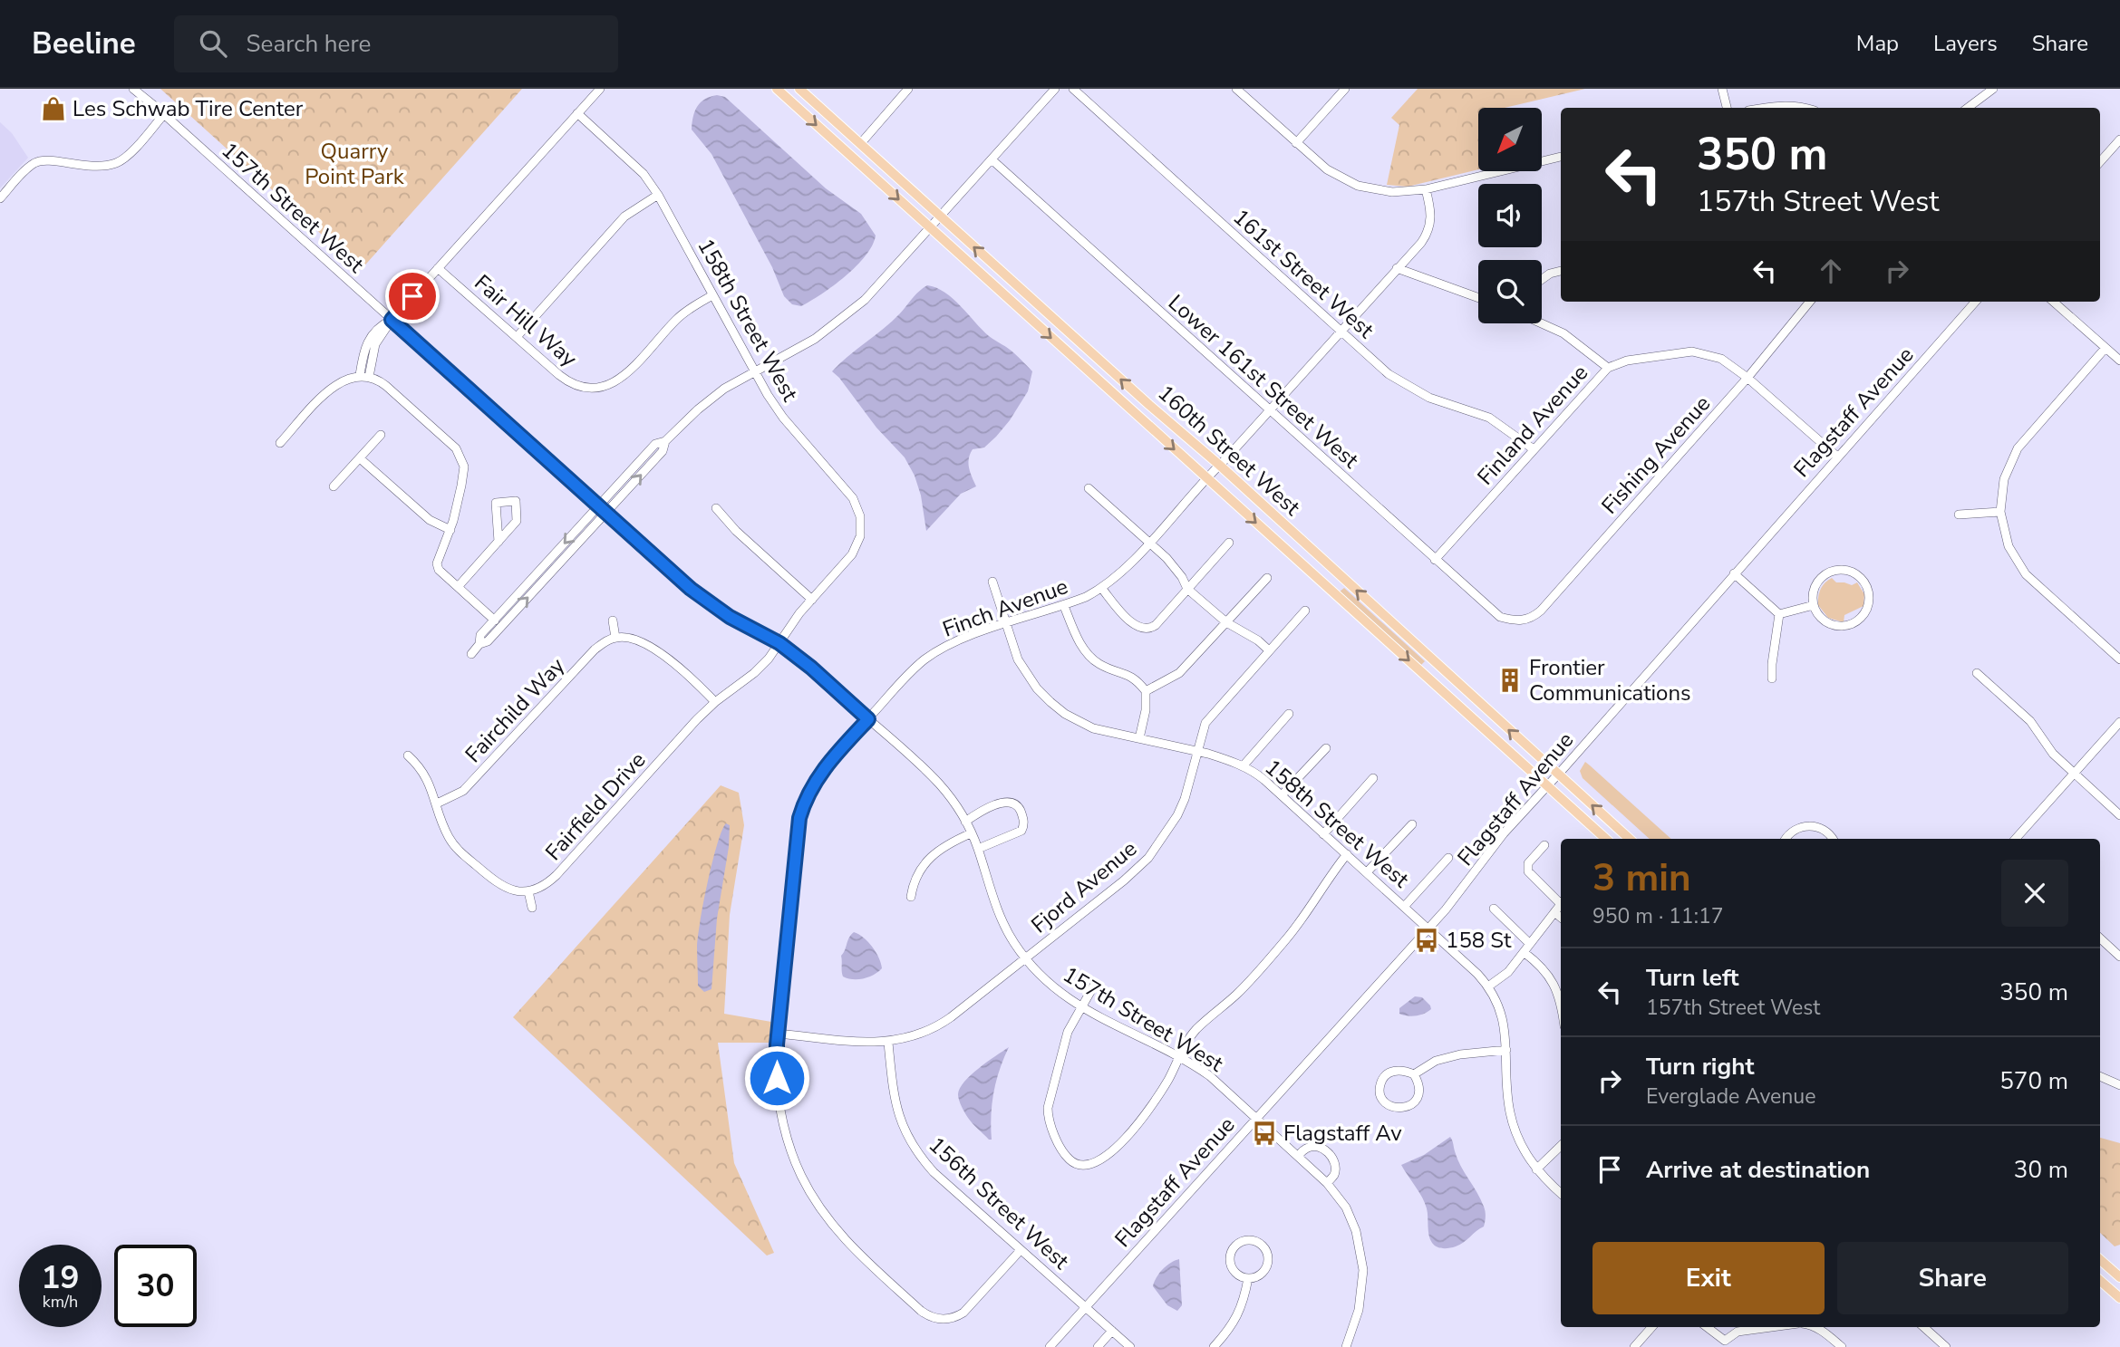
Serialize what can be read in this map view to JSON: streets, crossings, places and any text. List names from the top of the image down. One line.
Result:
{"streets":{"main road":["160th Street West"],"street":["157th Street West","161st Street West","158th Street West","Fair Hill Way","Lower 161st Street West","Flagstaff Avenue","Finland Avenue","Fishing Avenue","Finch Avenue","Fairchild Way","Fairfield Drive","Fjord Avenue","156th Street West"]},"crossings":[["157th Street West","158th Street West"],["157th Street West","Flagstaff Avenue"],["157th Street West","Finch Avenue"],["157th Street West","Fairfield Drive"],["157th Street West","Fjord Avenue"],["161st Street West","Finland Avenue"],["161st Street West","Finch Avenue"],["158th Street West","Fair Hill Way"],["158th Street West","Flagstaff Avenue"],["158th Street West","Finch Avenue"],["158th Street West","Fairfield Drive"],["158th Street West","Fjord Avenue"],["Lower 161st Street West","Finland Avenue"],["Lower 161st Street West","Fishing Avenue"],["Lower 161st Street West","Finch Avenue"],["Flagstaff Avenue","Finland Avenue"],["Flagstaff Avenue","160th Street West"],["Flagstaff Avenue","156th Street West"],["Finland Avenue","Fishing Avenue"],["160th Street West","Finch Avenue"],["Finch Avenue","Fjord Avenue"],["Finch Avenue","156th Street West"],["Fjord Avenue","156th Street West"]],"parks":["Quarry Point Park"],"places":{"shop":["Les Schwab Tire Center"],"building":["Frontier Communications"],"bus stop":["158 St","Flagstaff Av"]},"north":"bottom left","page":{"header":"Beeline","search":"Search here","nav":["Map","Layers","Share"],"turn":["350 m","157th Street West"],"heading":["3 min","950 m · 11:17"],"list":[{"name":"Turn left","note":"157th Street West","value":"350 m"},{"name":"Turn right","note":"Everglade Avenue","value":"570 m"},{"name":"Arrive at destination","value":"30 m"}],"buttons":["Exit","Share"],"speed":"19 km/h","limit":"30"}}
